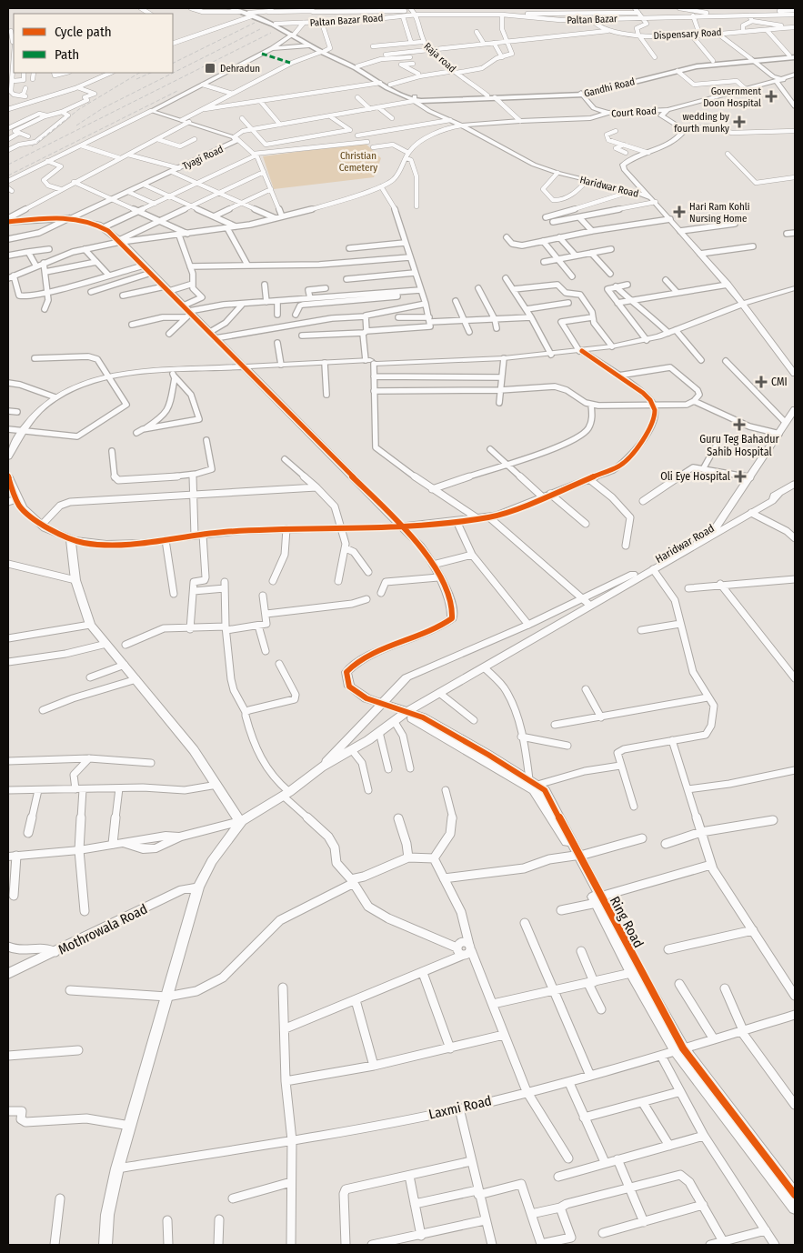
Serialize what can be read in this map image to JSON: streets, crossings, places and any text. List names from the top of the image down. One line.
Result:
{"streets":{"main road":["Gandhi Road"],"street":["Paltan Bazar","Paltan Bazar Road","Dispensary Road","Raja road","Court Road","Tyagi Road","Haridwar Road","Ring Road","Mothrowala Road","Laxmi Road"]},"crossings":[["Paltan Bazar","Paltan Bazar Road"],["Paltan Bazar","Dispensary Road"],["Paltan Bazar","Raja road"],["Paltan Bazar Road","Raja road"],["Paltan Bazar Road","Gandhi Road"],["Raja road","Gandhi Road"],["Raja road","Court Road"],["Gandhi Road","Tyagi Road"],["Gandhi Road","Haridwar Road"],["Court Road","Haridwar Road"],["Tyagi Road","Haridwar Road"],["Ring Road","Laxmi Road"]],"parks":["Christian Cemetery"],"places":{"transit":["Dehradun"],"health":["Government Doon Hospital","wedding by fourth munky","Hari Ram Kohli Nursing Home","CMI","Guru Teg Bahadur Sahib Hospital","Oli Eye Hospital"]},"legend":["Cycle path","Path"]}
